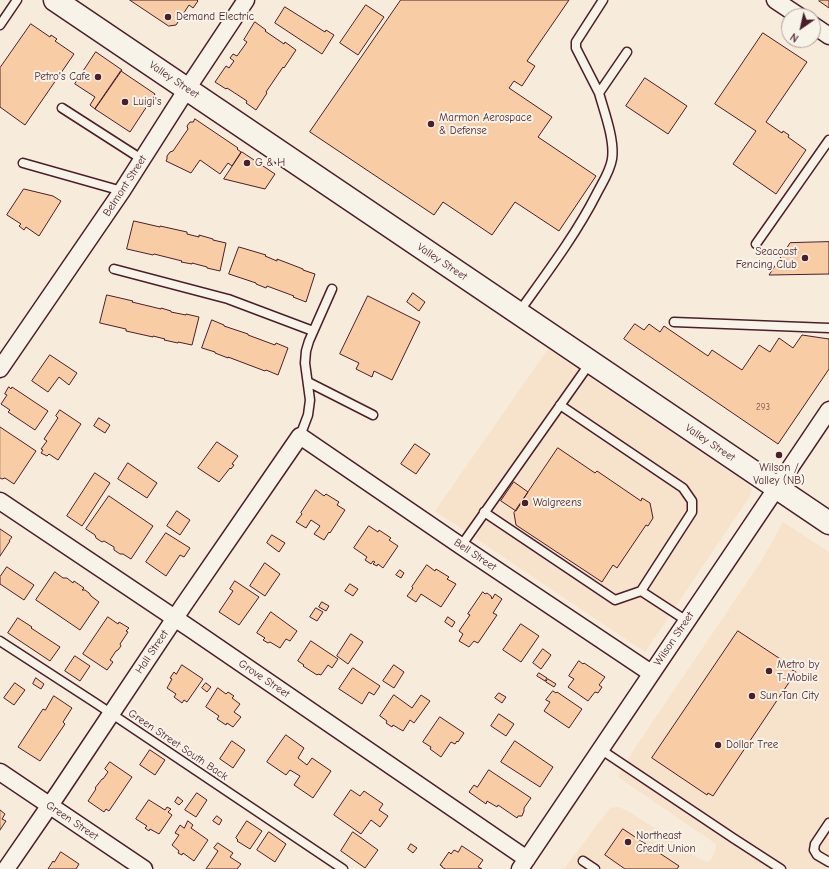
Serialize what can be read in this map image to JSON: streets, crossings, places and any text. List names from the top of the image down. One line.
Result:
{"streets":{"main road":["Valley Street"],"street":["Belmont Street","Bell Street","Wilson Street","Hall Street","Grove Street","Green Street"],"lane":["Green Street South Back"]},"crossings":[["Valley Street","Belmont Street"],["Valley Street","Wilson Street"],["Bell Street","Wilson Street"],["Bell Street","Hall Street"],["Wilson Street","Grove Street"],["Hall Street","Grove Street"],["Hall Street","Green Street South Back"],["Hall Street","Green Street"]],"places":["Demand Electric","Petro's Cafe","Luigi's","Marmon Aerospace & Defense","G & H","Seacoast Fencing Club","Wilson / Valley (NB)","Walgreens","Metro by T-Mobile","Sun Tan City","Dollar Tree","Northeast Credit Union"],"house_numbers":["293"],"north":"bottom left"}
